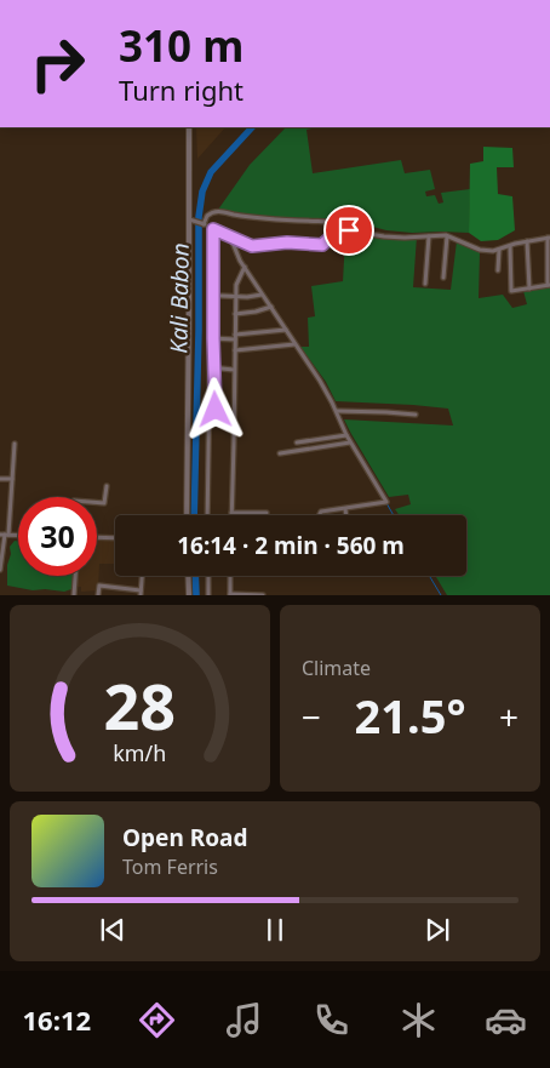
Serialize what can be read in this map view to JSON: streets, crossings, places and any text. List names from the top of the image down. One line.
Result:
{"water":["Kali Babon"],"page":{"turn":["310 m","Turn right"],"limit":"30","trip":"16:14 · 2 min · 560 m","tile":"Climate","heat":["−","21.5°","+"],"song":["Open Road","Tom Ferris"],"tabs":"16:12","gauge":["28","km/h"]}}
